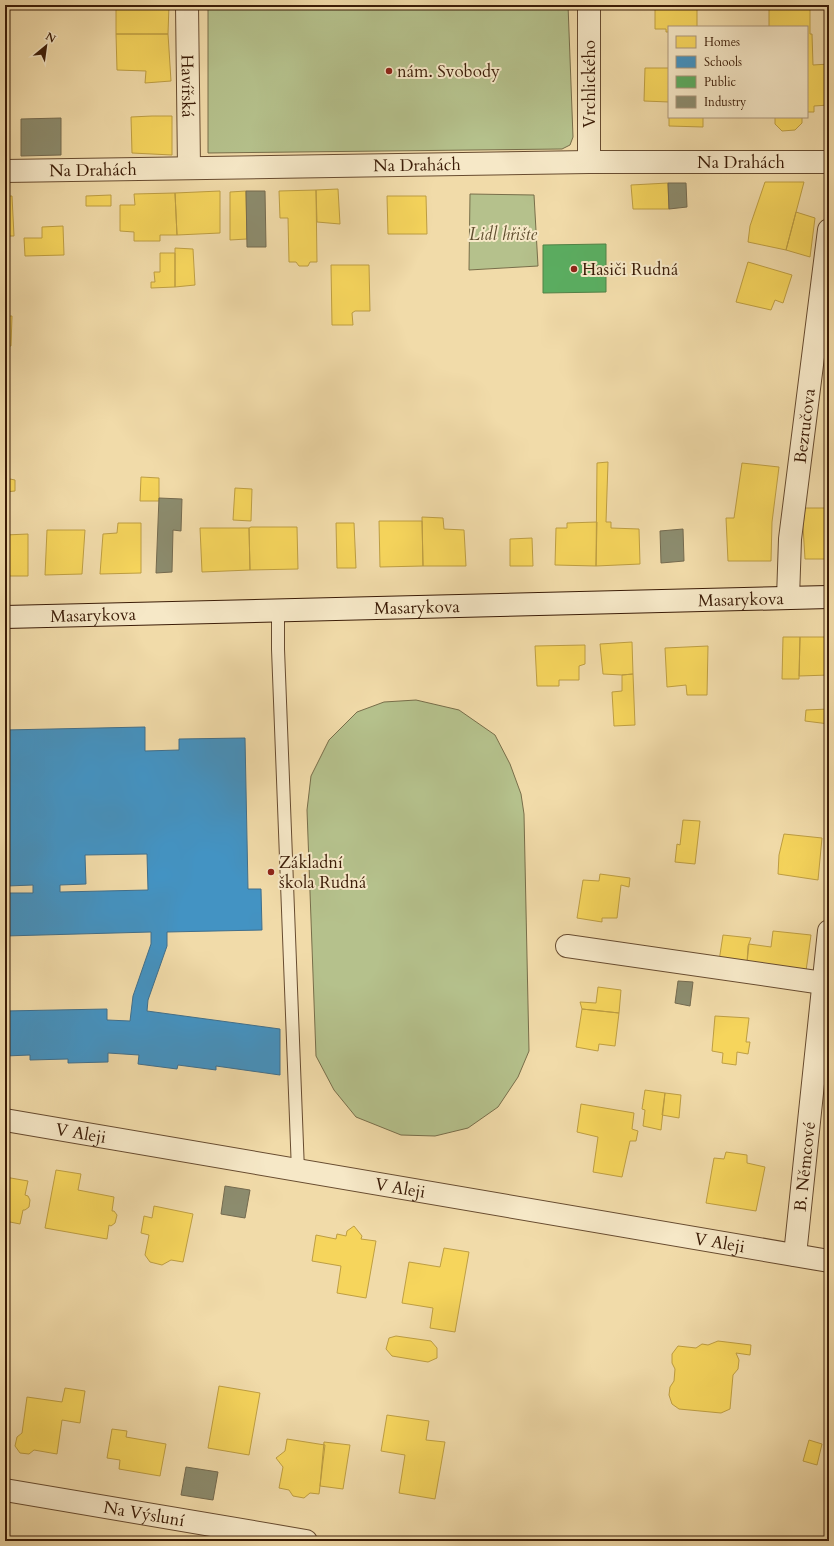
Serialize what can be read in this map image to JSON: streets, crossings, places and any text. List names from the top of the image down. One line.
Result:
{"streets":{"street":["Vrchlického","Havířská","Na Drahách","Bezručova","Masarykova","V Aleji","B. Němcové","Na Výsluní"]},"crossings":[["Vrchlického","Na Drahách"],["Havířská","Na Drahách"],["Bezručova","Masarykova"],["V Aleji","B. Němcové"]],"parks":["Lidl hřište"],"places":["nám. Svobody","Hasiči Rudná","Základní škola Rudná"],"legend":["Homes","Schools","Public","Industry"],"north":"top right"}
